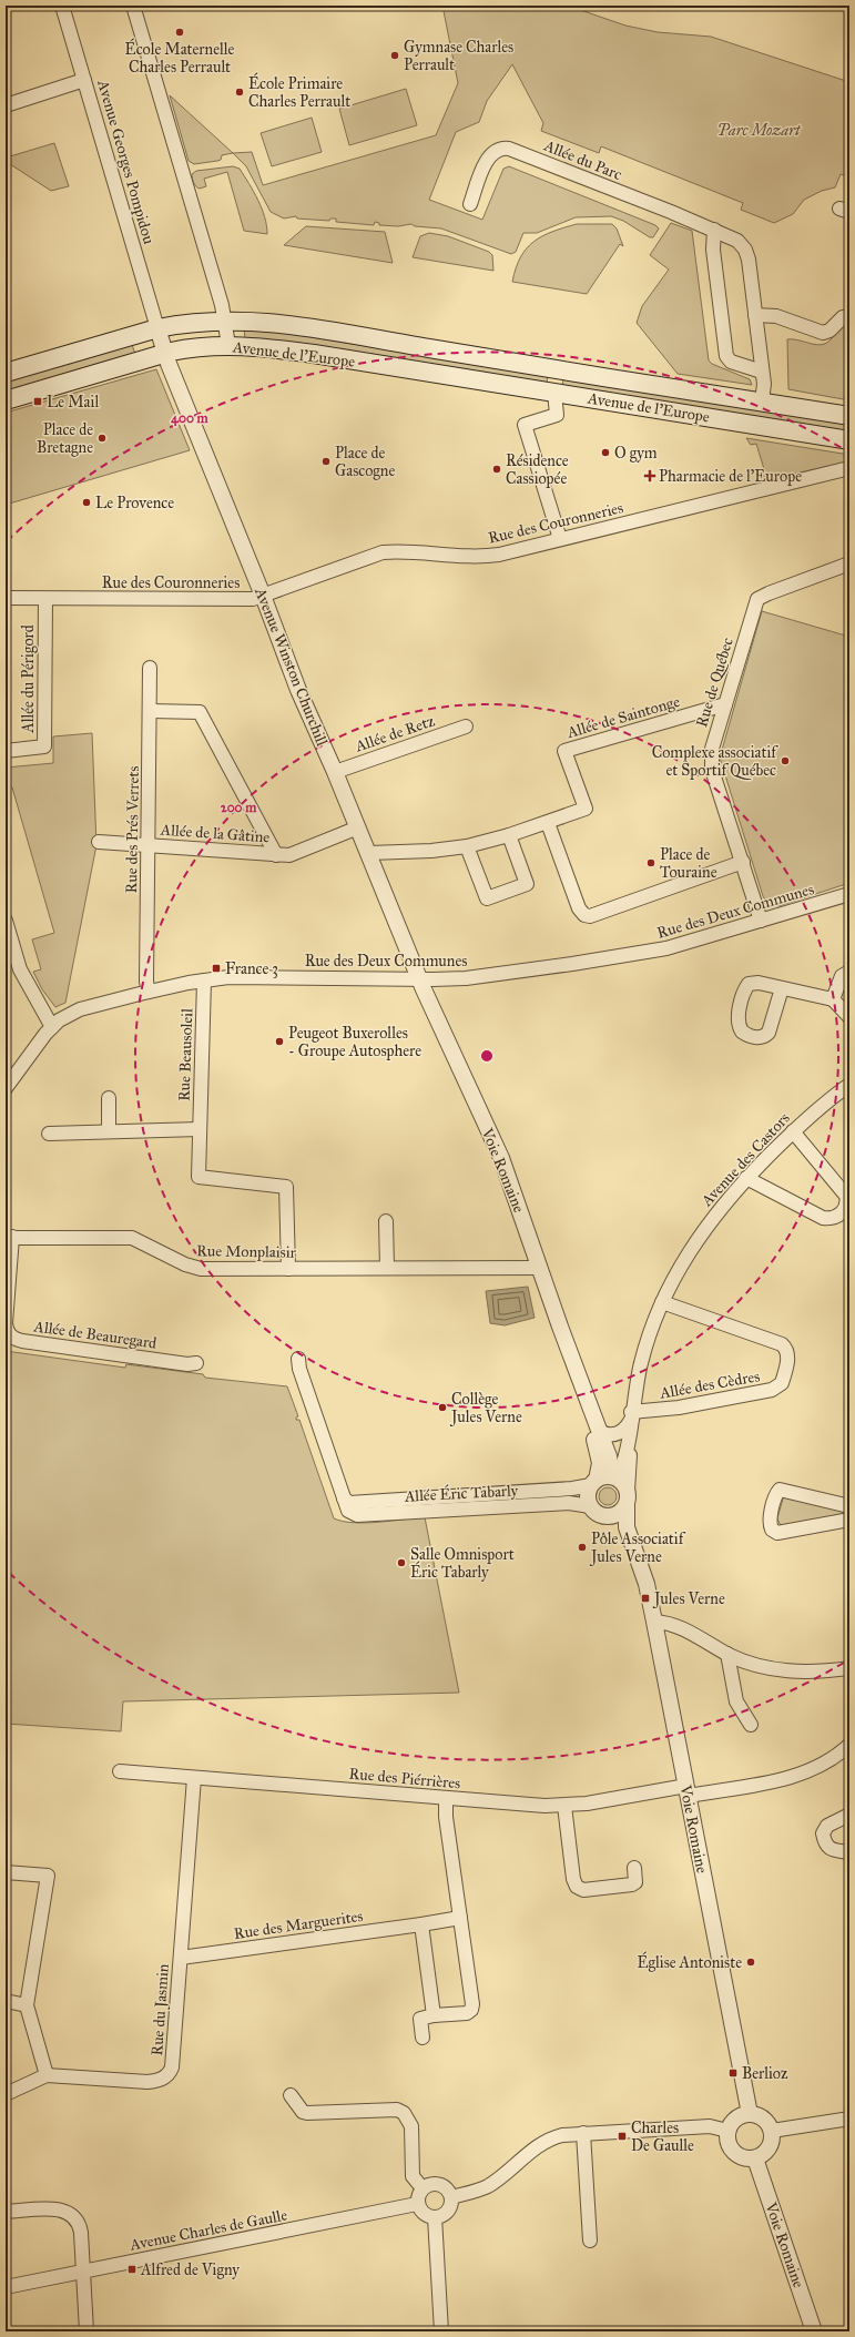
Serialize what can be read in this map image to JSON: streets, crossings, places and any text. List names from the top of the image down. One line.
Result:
{"streets":{"main road":["Avenue de l'Europe"],"street":["Allée du Parc","Avenue Georges Pompidou","Rue des Couronneries","Avenue Winston Churchill","Allée du Périgord","Rue de Québec","Allée de Saintonge","Allée de Retz","Rue des Prés Verrets","Allée de la Gâtine","Rue des Deux Communes","Rue Beausoleil","Avenue des Castors","Voie Romaine","Rue Monplaisir","Allée de Beauregard","Allée des Cèdres","Allée Éric Tabarly","Rue des Piérrières","Rue des Marguerites","Rue du Jasmin","Avenue Charles de Gaulle"]},"crossings":[["Allée du Parc","Avenue de l'Europe"],["Avenue Georges Pompidou","Avenue de l'Europe"],["Avenue de l'Europe","Avenue Winston Churchill"],["Rue des Couronneries","Avenue Winston Churchill"],["Rue des Couronneries","Allée du Périgord"],["Avenue Winston Churchill","Allée de Saintonge"],["Avenue Winston Churchill","Allée de Retz"],["Avenue Winston Churchill","Allée de la Gâtine"],["Avenue Winston Churchill","Rue des Deux Communes"],["Avenue Winston Churchill","Voie Romaine"],["Rue de Québec","Allée de Saintonge"],["Rue de Québec","Rue des Deux Communes"],["Rue des Prés Verrets","Allée de la Gâtine"],["Rue des Prés Verrets","Rue des Deux Communes"],["Rue des Deux Communes","Rue Beausoleil"],["Rue des Deux Communes","Voie Romaine"],["Rue Beausoleil","Rue Monplaisir"],["Avenue des Castors","Voie Romaine"],["Avenue des Castors","Allée des Cèdres"],["Avenue des Castors","Allée Éric Tabarly"],["Voie Romaine","Rue Monplaisir"],["Voie Romaine","Allée Éric Tabarly"],["Voie Romaine","Rue des Piérrières"],["Rue Monplaisir","Allée de Beauregard"],["Rue des Piérrières","Rue du Jasmin"],["Rue des Marguerites","Rue du Jasmin"]],"parks":["Parc Mozart"],"places":{"other":["École Maternelle Charles Perrault","Gymnase Charles Perrault","École Primaire Charles Perrault","Place de Bretagne","O gym","Place de Gascogne","Résidence Cassiopée","Le Provence","Complexe associatif et Sportif Québec","Place de Touraine","Peugeot Buxerolles - Groupe Autosphere","Collège Jules Verne","Pôle Associatif Jules Verne","Salle Omnisport Éric Tabarly","Église Antoniste"],"transit":["Le Mail","France 3","Jules Verne","Berlioz","Charles De Gaulle","Alfred de Vigny"],"health":["Pharmacie de l'Europe"]},"rings":["400 m","200 m"]}
